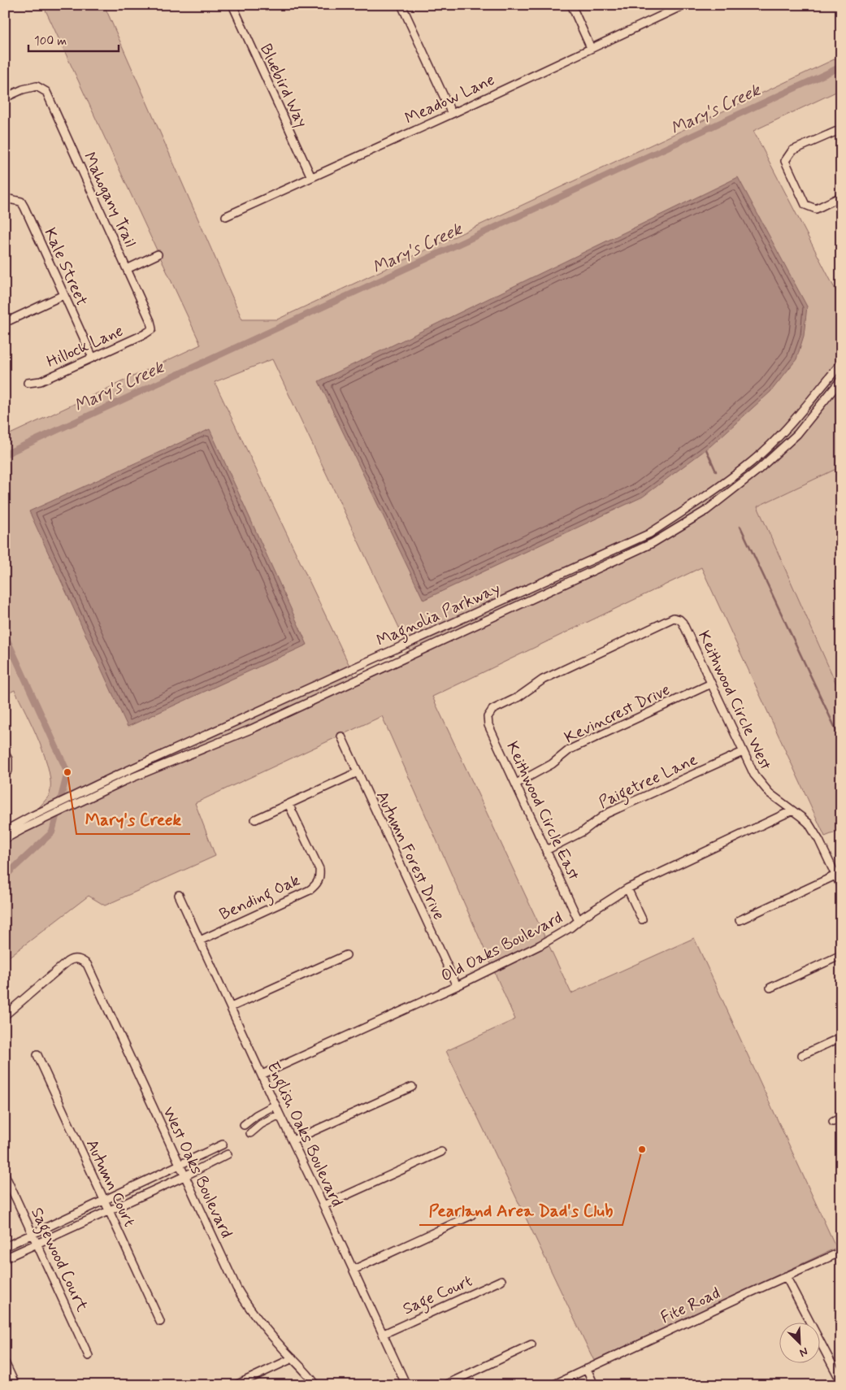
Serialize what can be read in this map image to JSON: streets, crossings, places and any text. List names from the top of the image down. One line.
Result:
{"streets":{"street":["Bluebird Way","Meadow Lane","Mahogany Trail","Kale Street","Hillock Lane","Magnolia Parkway","Keithwood Circle West","Kevincrest Drive","Paigetree Lane","Keithwood Circle East","Autumn Forest Drive","Bending Oak","Old Oaks Boulevard","English Oaks Boulevard","West Oaks Boulevard","Autumn Court","Sagewood Court","Sage Court","Fite Road"]},"crossings":[["Bluebird Way","Meadow Lane"],["Mahogany Trail","Hillock Lane"],["Kale Street","Hillock Lane"],["Keithwood Circle West","Kevincrest Drive"],["Keithwood Circle West","Paigetree Lane"],["Keithwood Circle West","Keithwood Circle East"],["Keithwood Circle West","Old Oaks Boulevard"],["Kevincrest Drive","Keithwood Circle East"],["Paigetree Lane","Keithwood Circle East"],["Keithwood Circle East","Old Oaks Boulevard"],["Autumn Forest Drive","Old Oaks Boulevard"],["Bending Oak","English Oaks Boulevard"],["Old Oaks Boulevard","English Oaks Boulevard"],["English Oaks Boulevard","Sage Court"]],"water":["Mary's Creek"],"places":["Mary's Creek","Pearland Area Dad's Club"],"scale_bar":"100 m","north":"bottom right"}
